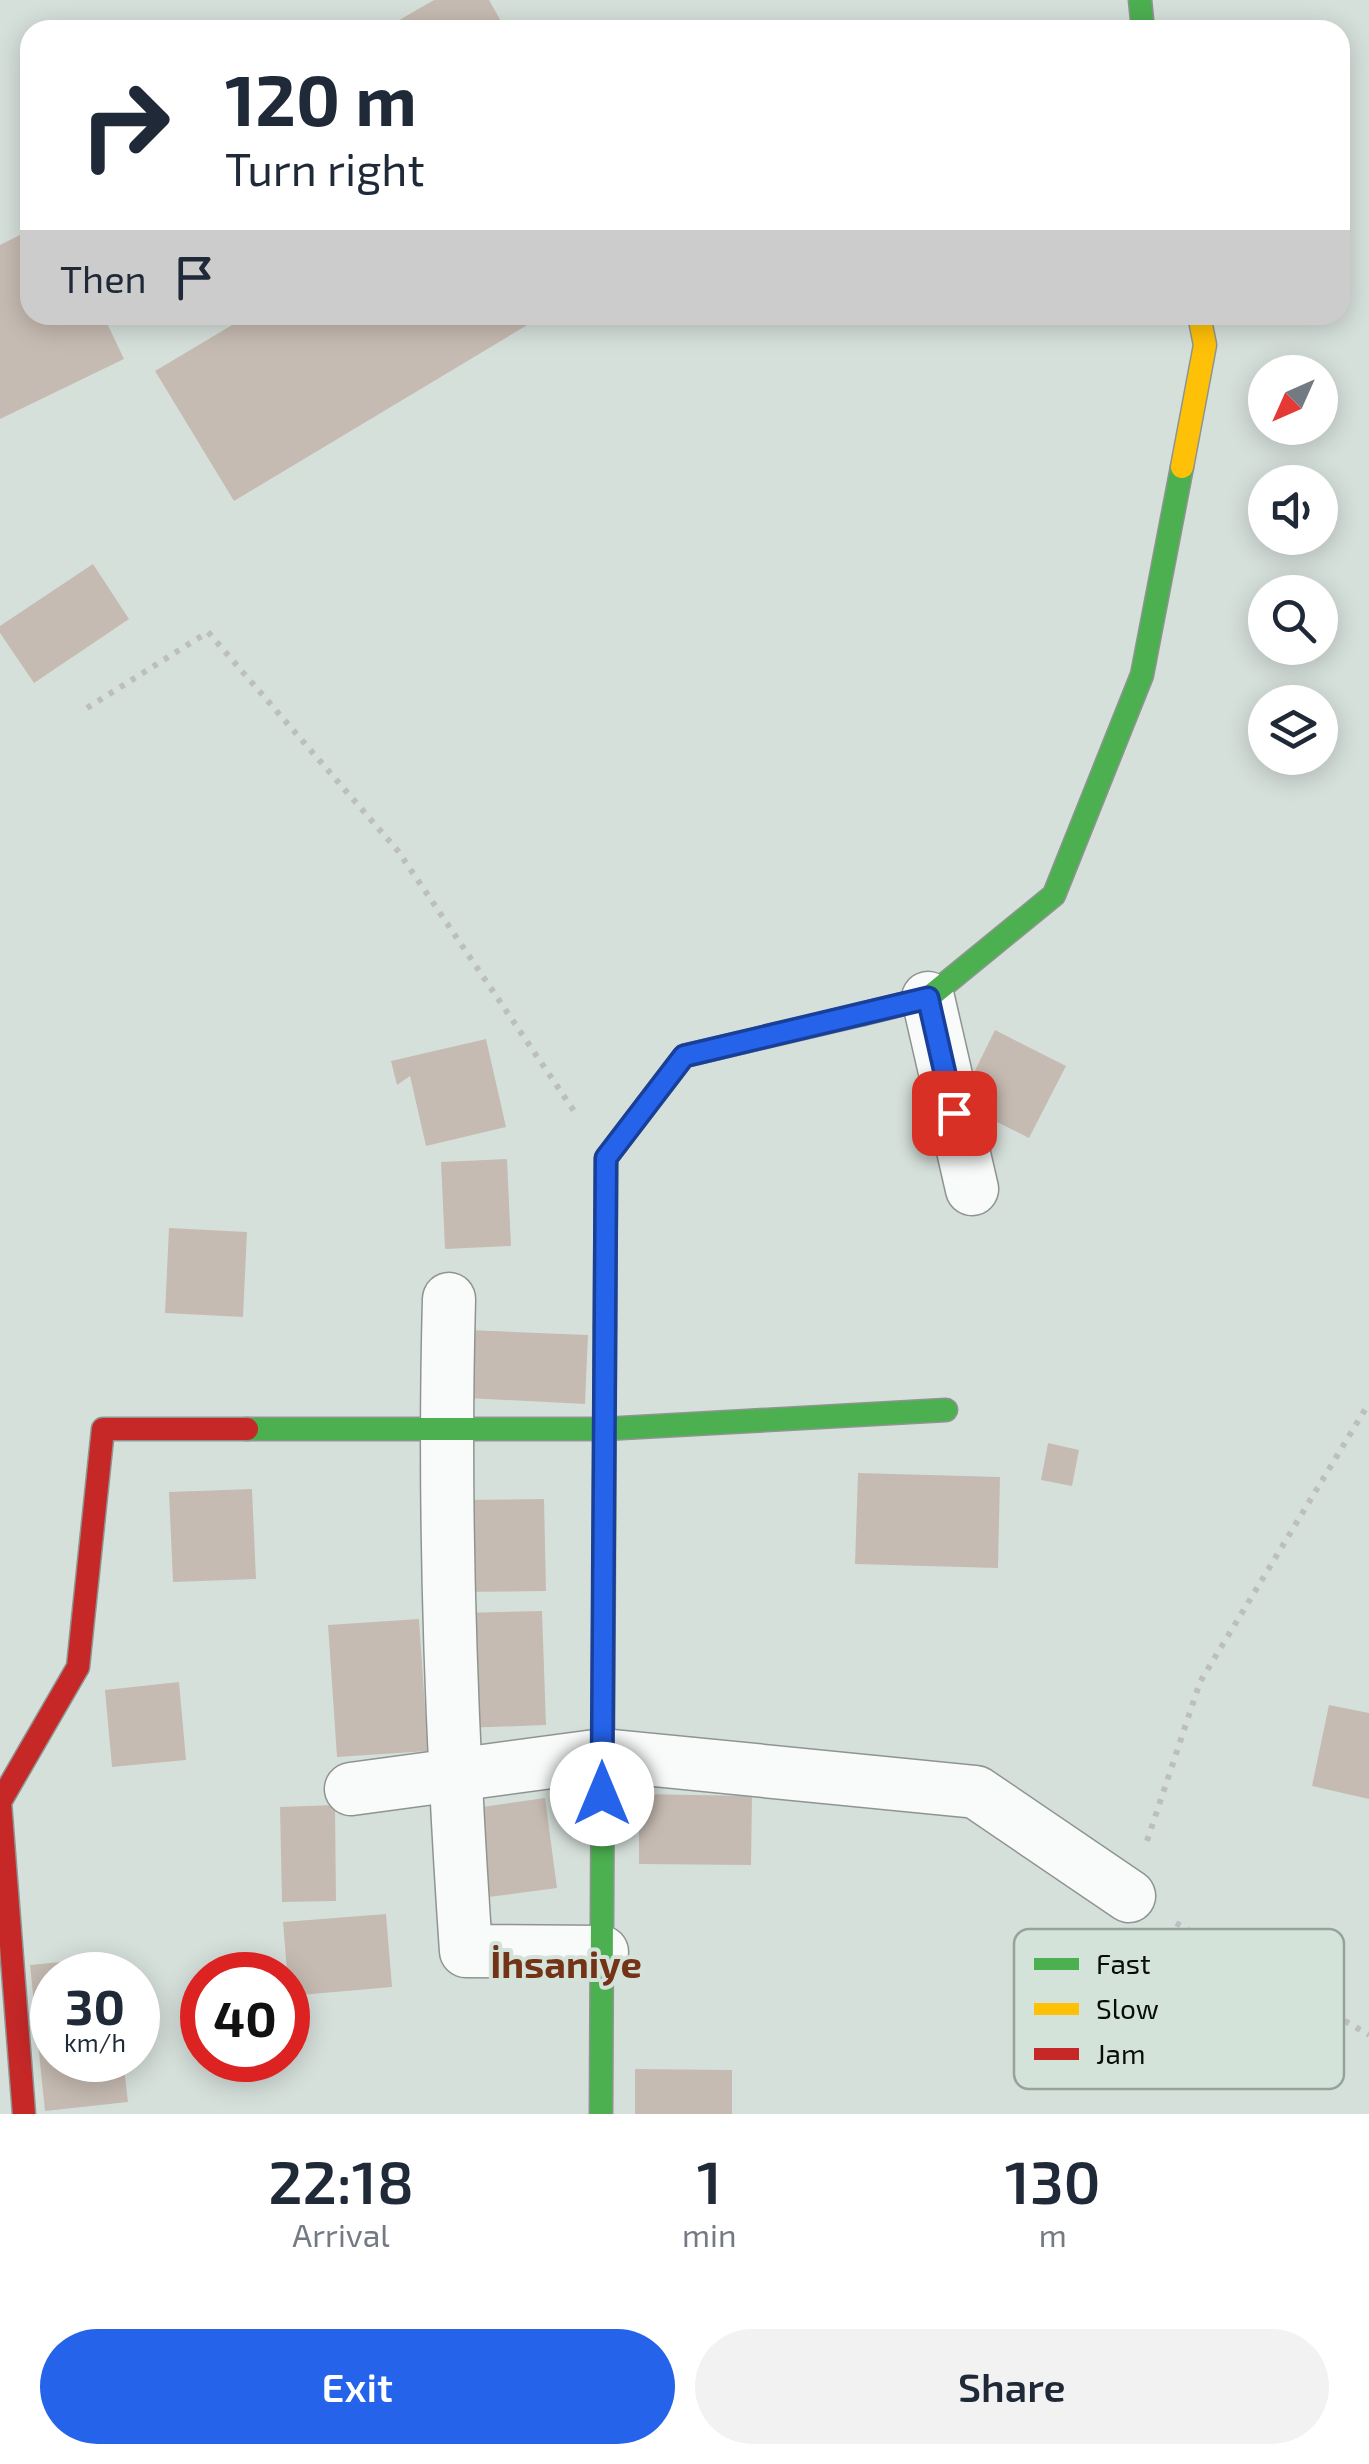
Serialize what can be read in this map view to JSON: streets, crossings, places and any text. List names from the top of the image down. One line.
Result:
{"districts":["İhsaniye"],"legend":["Fast","Slow","Jam"],"north":"bottom left","page":{"turn":["120 m","Turn right"],"then":"Then","speed":"30 km/h","limit":"40","eta":["22:18","Arrival","1","min","130","m"],"buttons":["Exit","Share"]}}
